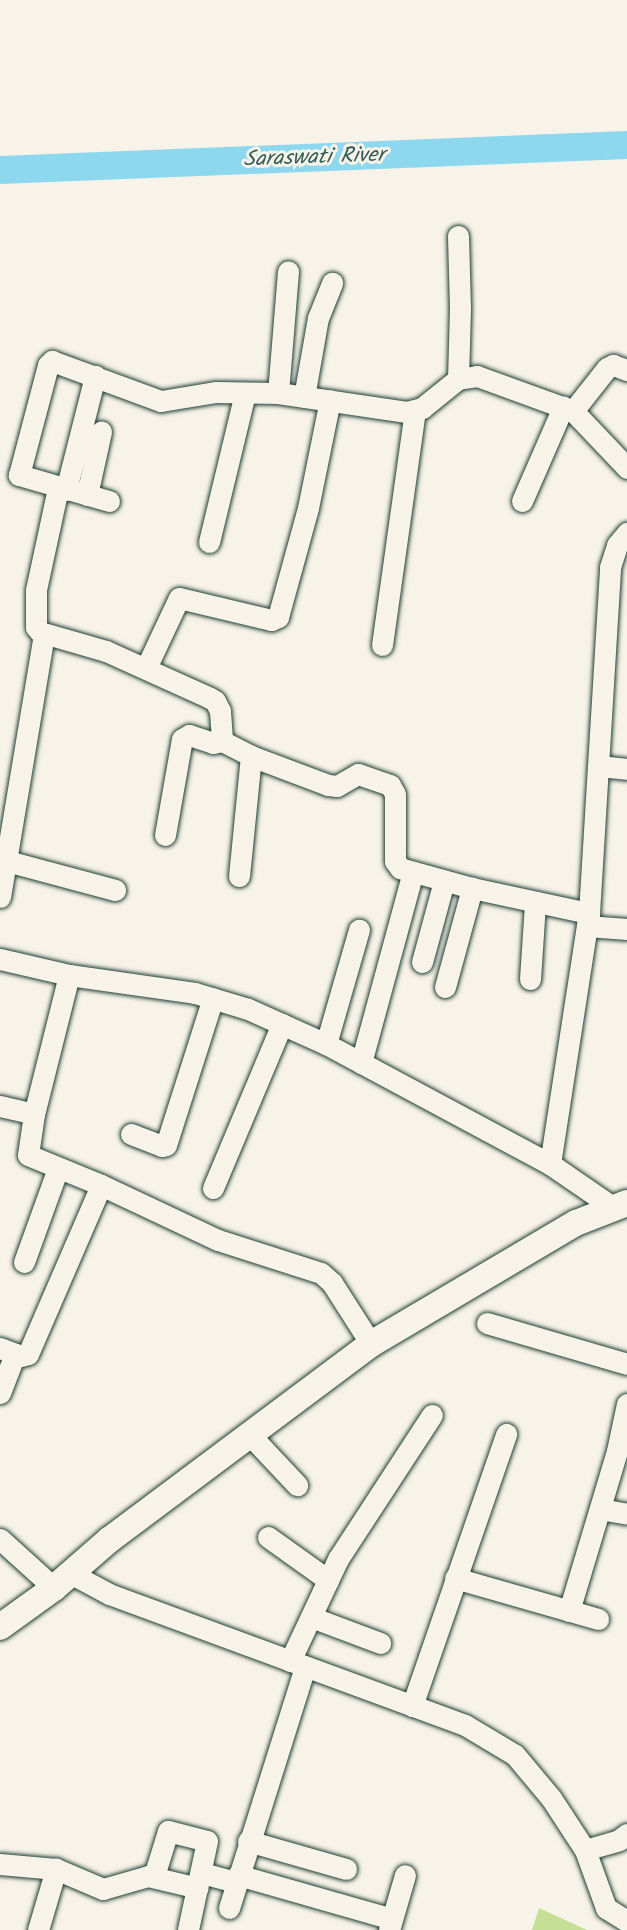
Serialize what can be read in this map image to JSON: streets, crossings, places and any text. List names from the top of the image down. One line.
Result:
{"water":["Saraswati River"]}
